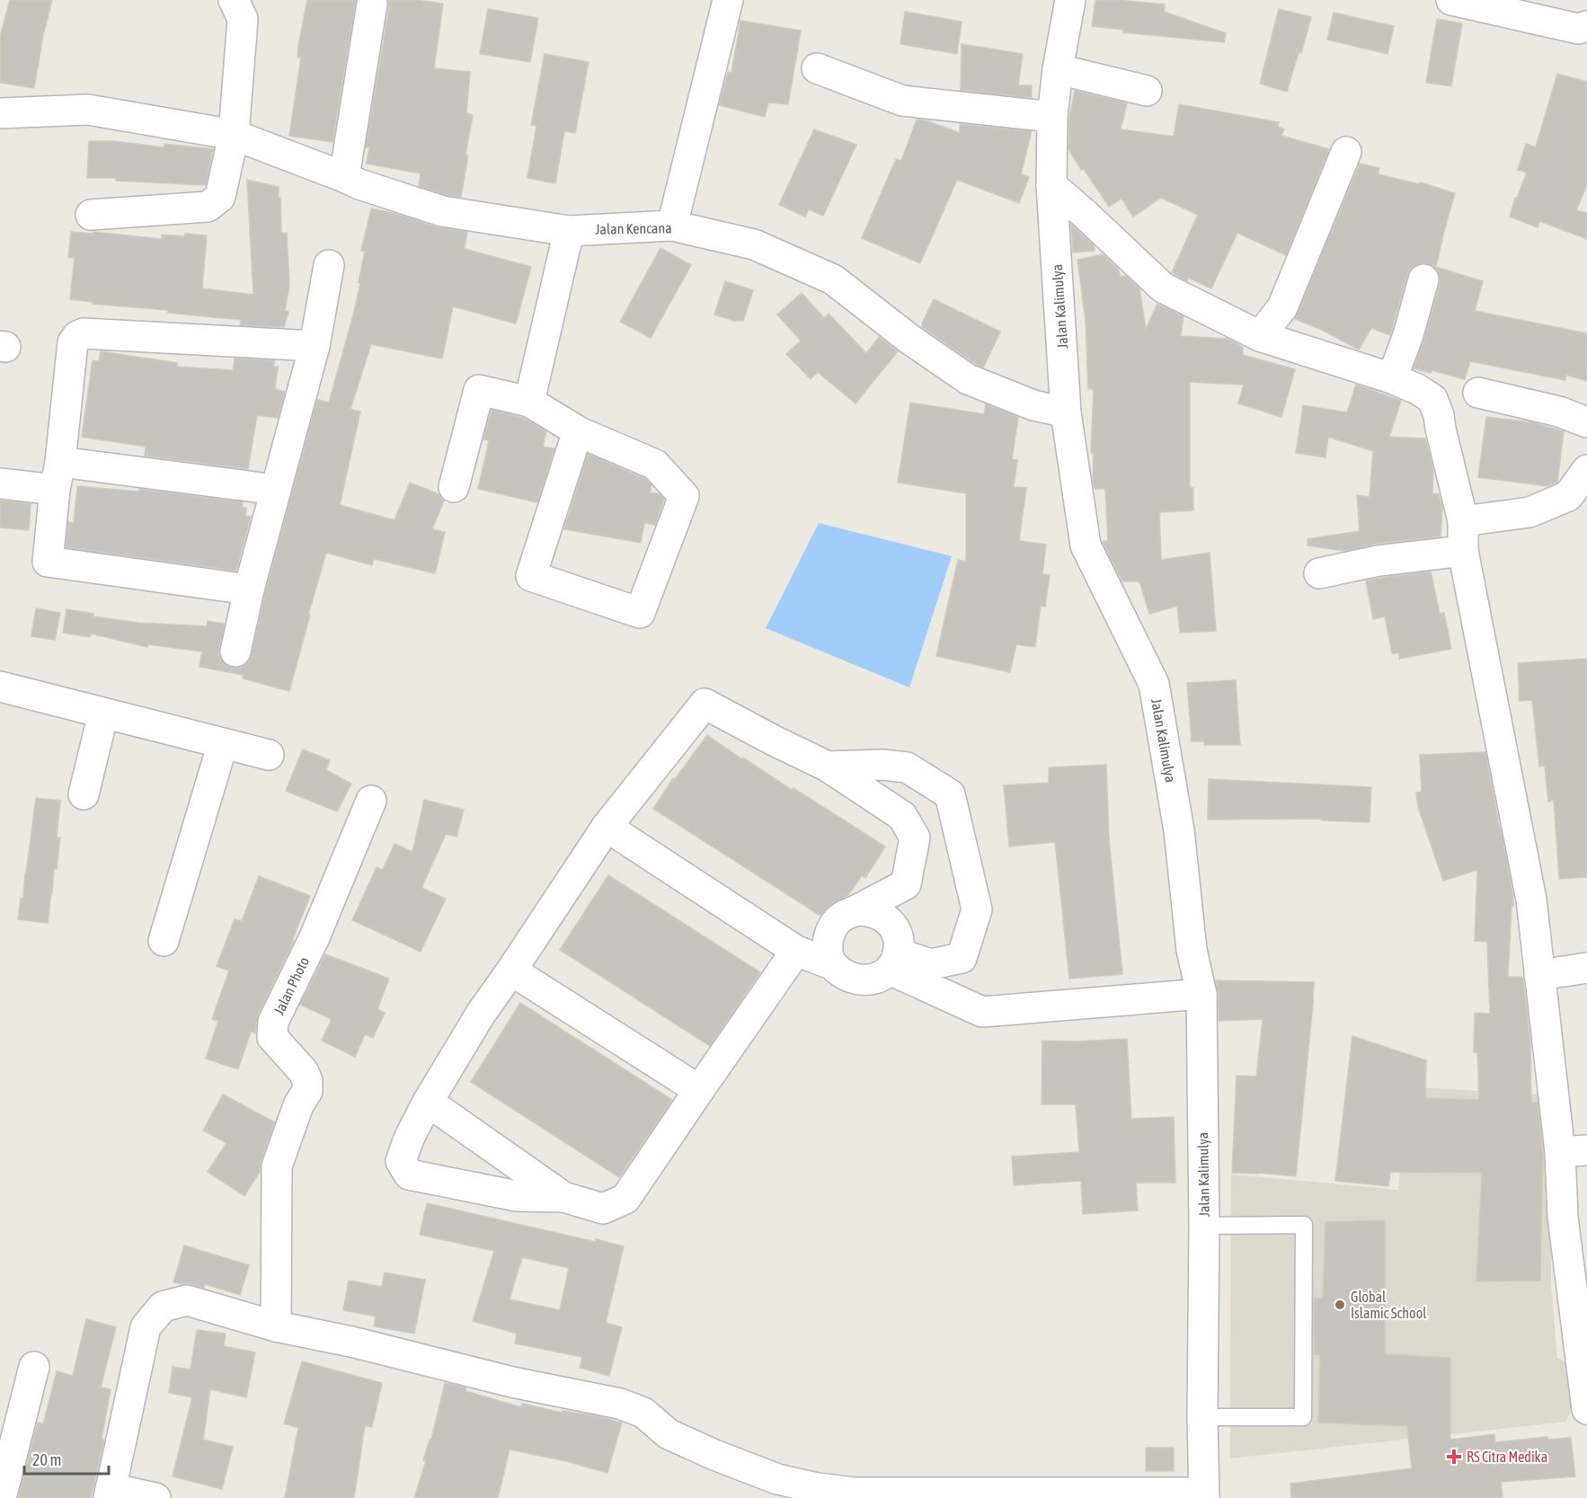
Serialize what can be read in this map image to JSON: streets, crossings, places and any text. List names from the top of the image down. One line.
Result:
{"streets":{"street":["Jalan Kencana","Jalan Kalimulya","Jalan Photo"]},"crossings":[["Jalan Kencana","Jalan Kalimulya"]],"places":{"other":["Global Islamic School"],"health":["RS Citra Medika"]},"scale_bar":"20 m"}
